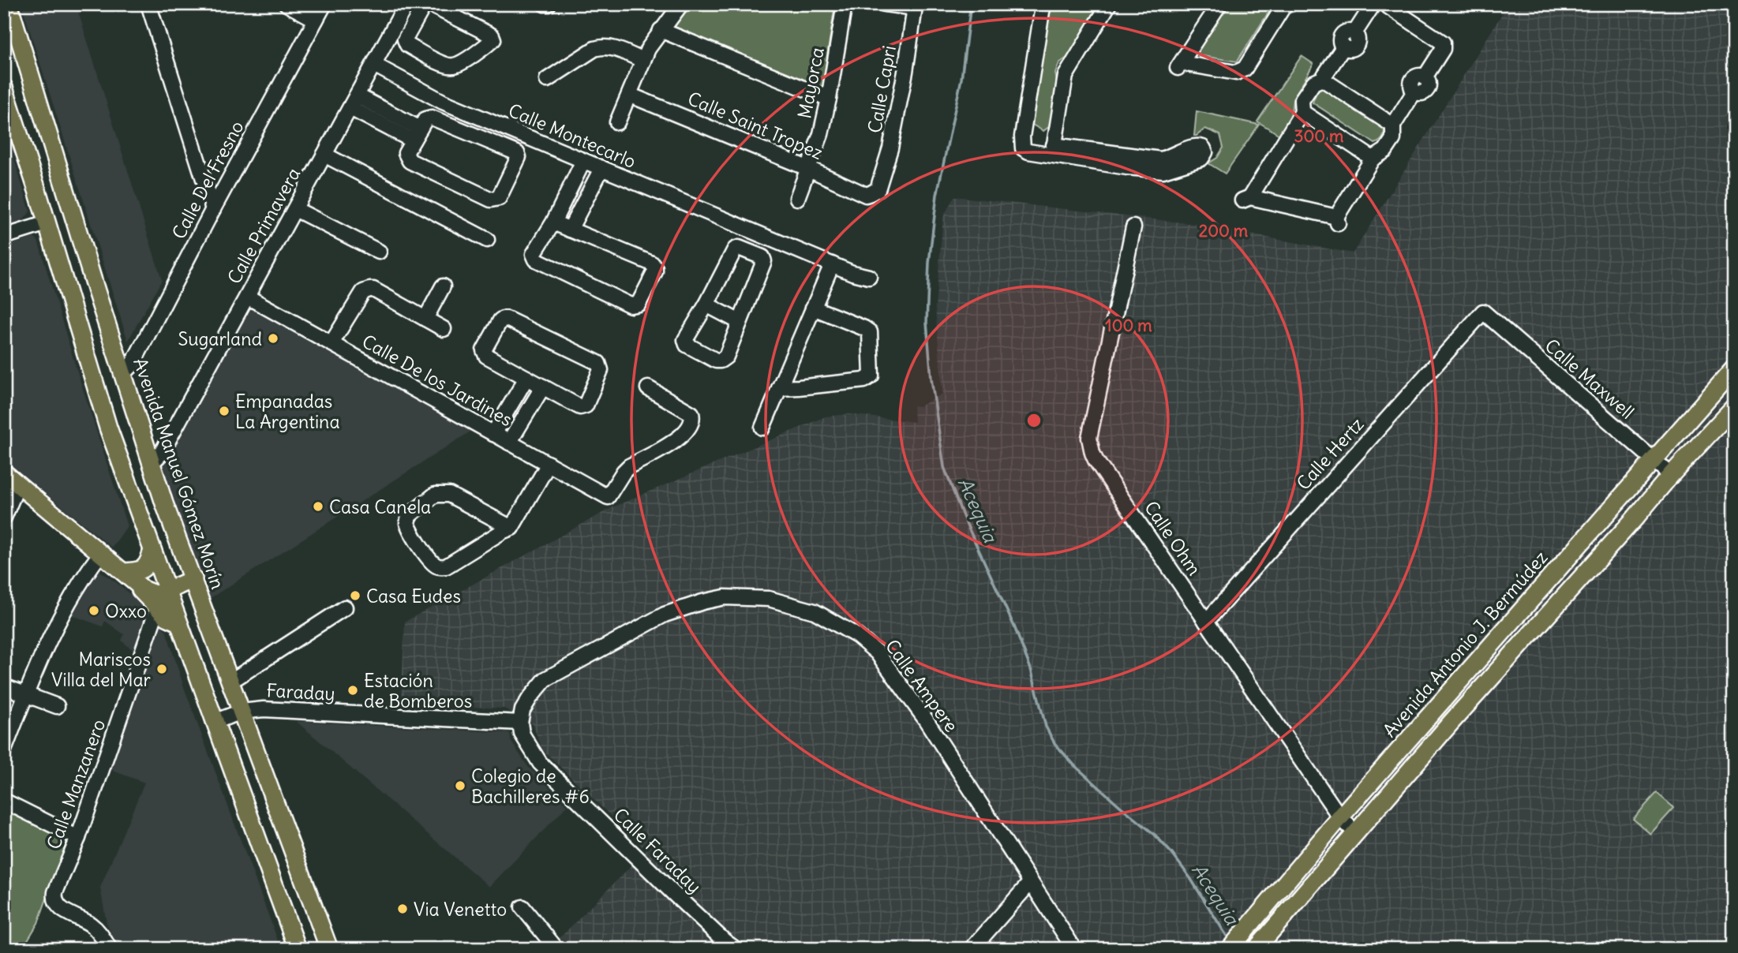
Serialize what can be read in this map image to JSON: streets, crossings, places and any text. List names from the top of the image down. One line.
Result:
{"streets":{"main road":["Avenida Manuel Gómez Morín","Avenida Antonio J. Bermúdez"],"street":["Mayorca","Calle Capri","Calle Saint Tropez","Calle Montecarlo","Calle Del Fresno","Calle Primavera","Calle Maxwell","Calle De los Jardines","Calle Hertz","Calle Ohm","Calle Ampere","Faraday","Calle Manzanero","Calle Faraday"]},"crossings":[["Mayorca","Calle Saint Tropez"],["Calle Capri","Calle Saint Tropez"],["Calle Montecarlo","Calle Primavera"],["Calle Del Fresno","Avenida Manuel Gómez Morín"],["Calle Primavera","Calle De los Jardines"],["Calle Primavera","Avenida Manuel Gómez Morín"],["Calle Maxwell","Calle Hertz"],["Calle Maxwell","Avenida Antonio J. Bermúdez"],["Calle Hertz","Calle Ohm"],["Avenida Manuel Gómez Morín","Faraday"],["Calle Ohm","Avenida Antonio J. Bermúdez"],["Calle Ampere","Faraday"],["Calle Ampere","Calle Faraday"],["Faraday","Calle Faraday"]],"water":["Acequia"],"places":["Sugarland","Empanadas La Argentina","Casa Canela","Casa Eudes","Oxxo","Mariscos Villa del Mar","Estación de Bomberos","Colegio de Bachilleres #6","Via Venetto"],"rings":["300 m","200 m","100 m"]}
